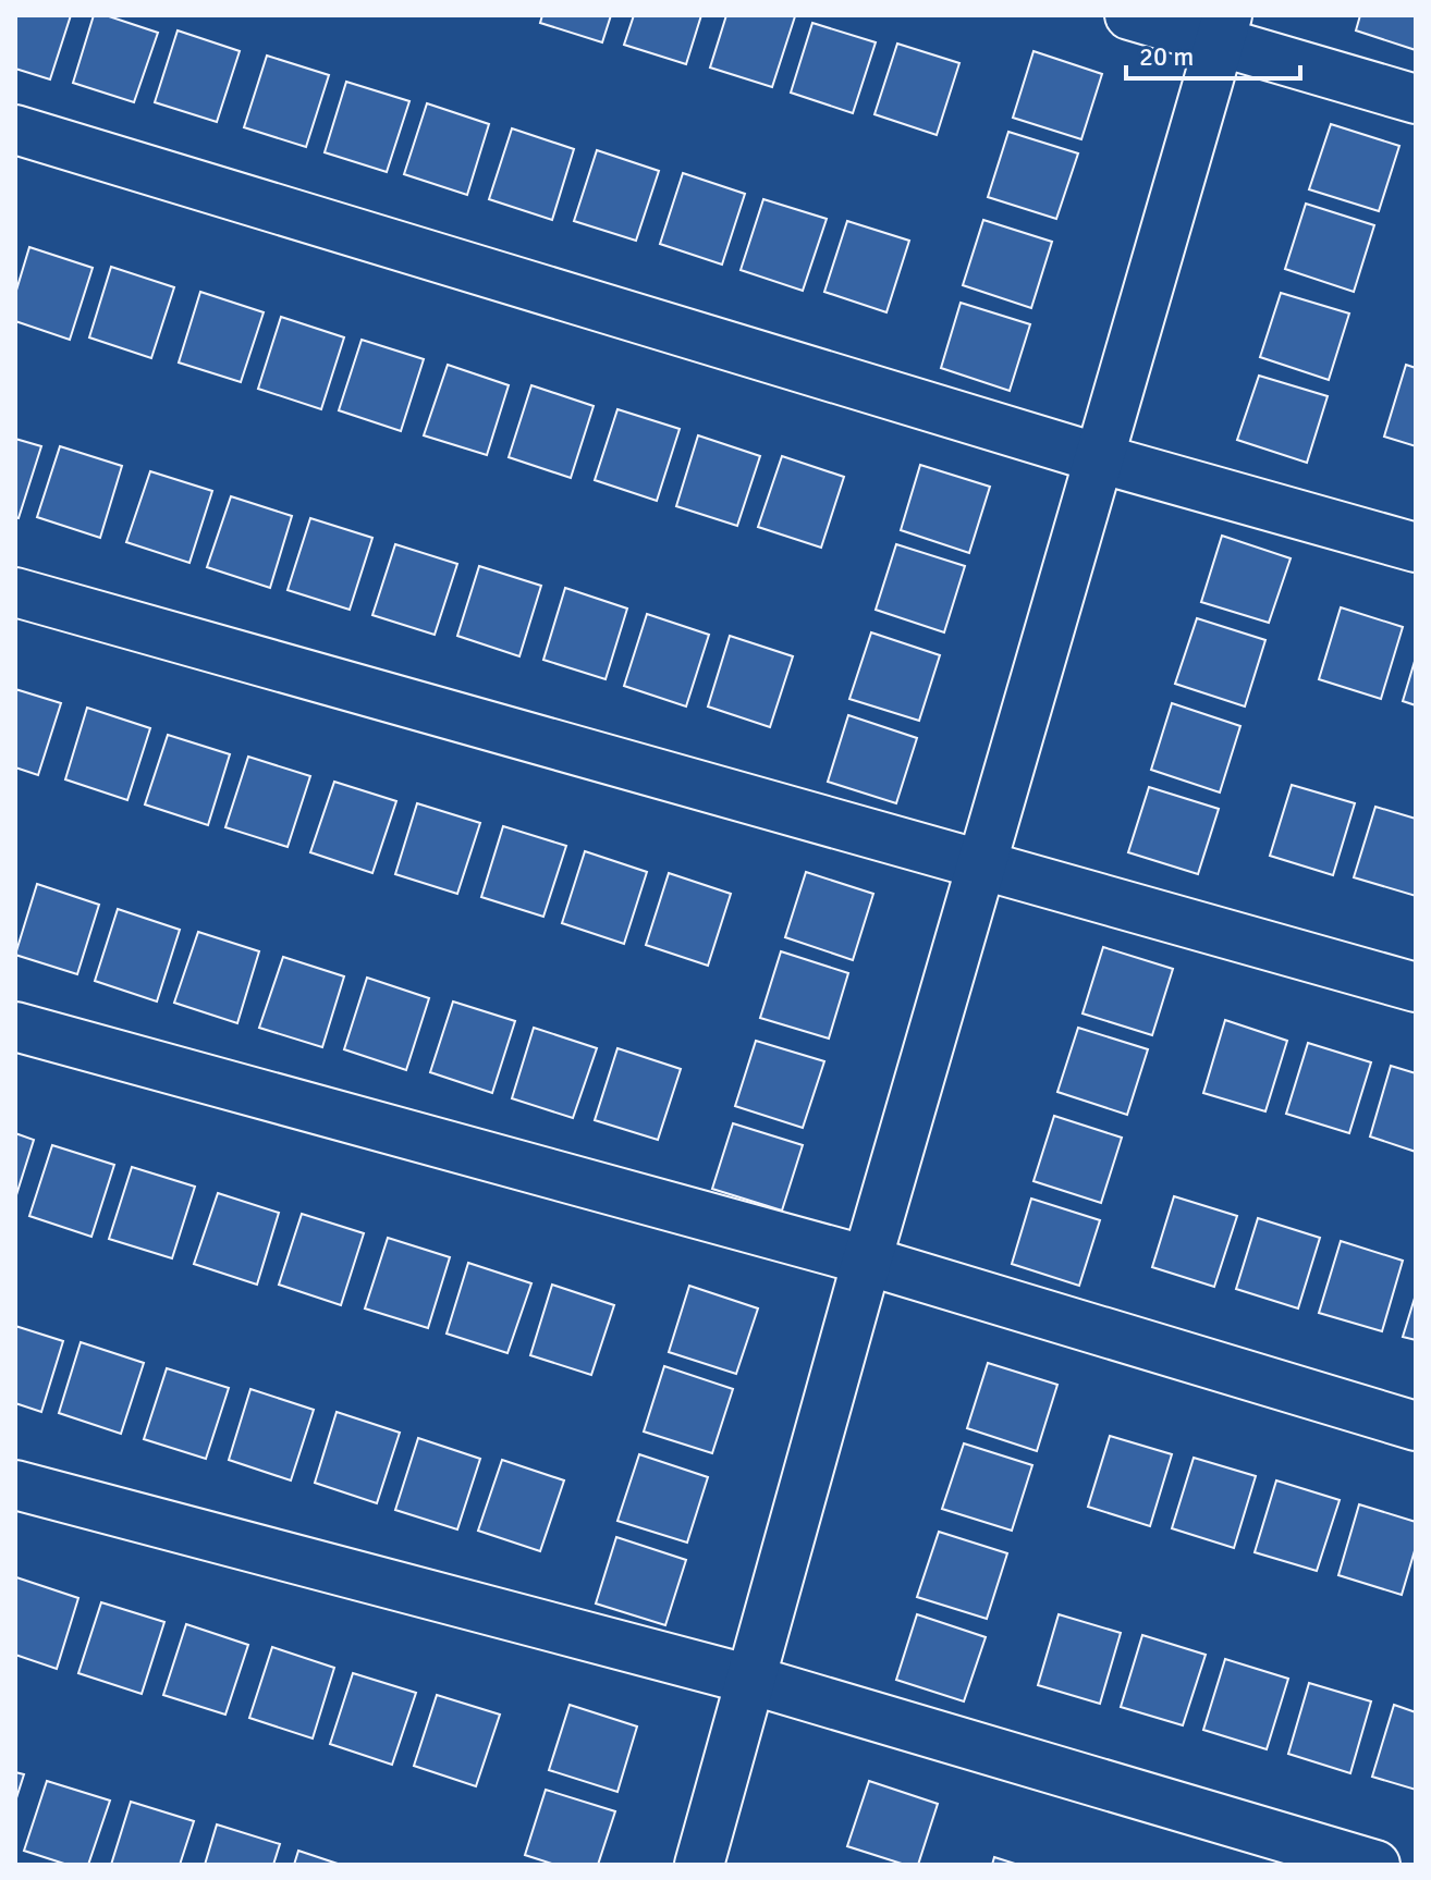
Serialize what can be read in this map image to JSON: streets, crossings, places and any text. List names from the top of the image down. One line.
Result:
{"scale_bar":"20 m"}
